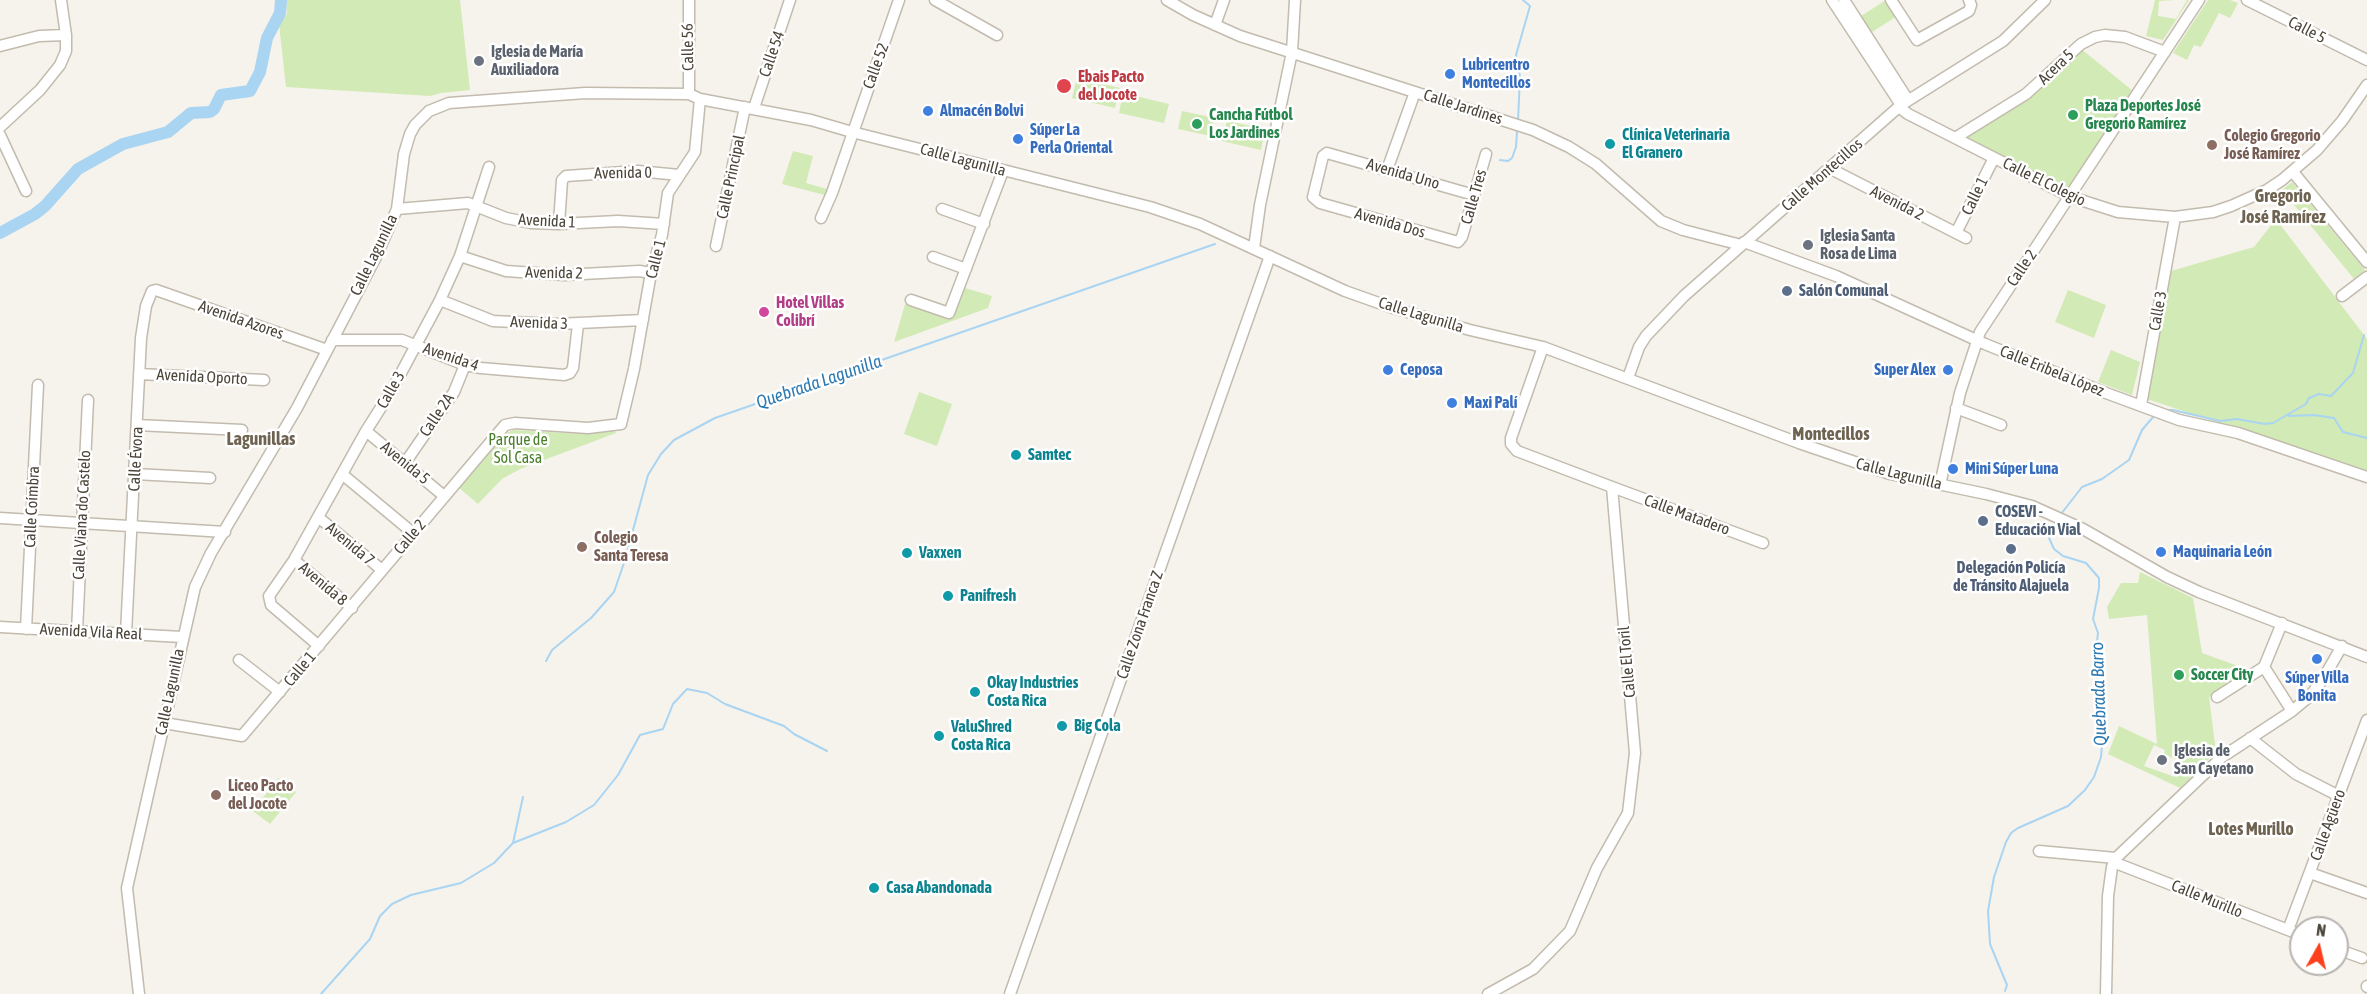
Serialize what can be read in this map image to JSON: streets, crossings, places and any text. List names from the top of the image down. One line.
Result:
{"streets":{"street":["Calle 5","Calle 56","Calle 54","Calle 52","Acera 5","Calle Jardines","Calle Lagunilla","Avenida 0","Avenida Uno","Calle Montecillos","Calle Principal","Calle El Colegio","Calle 1","Calle Tres","Avenida 2","Avenida 1","Avenida Dos","Calle 2","Calle 3","Avenida Azores","Avenida 3","Avenida 4","Calle Eribela López","Avenida Oporto","Calle 2A","Calle Évora","Avenida 5","Calle Coímbra","Calle Viana do Castelo","Calle Matadero","Avenida 7","Avenida 8","Calle Zona Franca Z","Avenida Vila Real","Calle El Toril","Calle Agüero","Calle Murillo"]},"crossings":[["Calle 56","Calle Lagunilla"],["Calle 54","Calle Lagunilla"],["Calle 54","Calle Principal"],["Calle 52","Calle Lagunilla"],["Acera 5","Calle El Colegio"],["Acera 5","Calle 2"],["Calle Jardines","Calle Montecillos"],["Calle Jardines","Calle Eribela López"],["Calle Lagunilla","Calle Montecillos"],["Calle Lagunilla","Calle Principal"],["Calle Lagunilla","Calle 1"],["Calle Lagunilla","Avenida 1"],["Calle Lagunilla","Calle 2"],["Calle Lagunilla","Avenida Azores"],["Calle Lagunilla","Avenida 4"],["Calle Lagunilla","Calle Zona Franca Z"],["Calle Lagunilla","Avenida Vila Real"],["Avenida 0","Calle 1"],["Avenida 0","Avenida 1"],["Avenida Uno","Calle Tres"],["Avenida Uno","Avenida Dos"],["Calle Montecillos","Calle El Colegio"],["Calle Montecillos","Avenida 2"],["Calle Montecillos","Calle Eribela López"],["Calle El Colegio","Calle 1"],["Calle El Colegio","Calle 2"],["Calle El Colegio","Calle 3"],["Calle 1","Avenida 2"],["Calle 1","Avenida 1"],["Calle 1","Calle 2"],["Calle 1","Calle 3"],["Calle 1","Avenida 3"],["Calle Tres","Avenida Dos"],["Avenida 2","Calle 3"],["Avenida 1","Calle 3"],["Calle 2","Calle 3"],["Calle 2","Calle Eribela López"],["Calle 2","Avenida 5"],["Calle 2","Avenida 7"],["Calle 2","Avenida 8"],["Calle 3","Avenida 3"],["Calle 3","Avenida 4"],["Calle 3","Calle Eribela López"],["Calle 3","Avenida 5"],["Calle 3","Avenida 7"],["Calle 3","Avenida 8"],["Avenida Azores","Avenida 4"],["Avenida Azores","Calle Évora"],["Avenida 3","Avenida 4"],["Avenida 4","Calle 2A"],["Avenida Oporto","Calle Évora"],["Calle 2A","Avenida 5"],["Calle Évora","Avenida Vila Real"],["Calle Coímbra","Avenida Vila Real"],["Calle Viana do Castelo","Avenida Vila Real"],["Calle Matadero","Calle El Toril"],["Calle Agüero","Calle Murillo"]],"districts":["Gregorio José Ramírez","Montecillos","Lagunillas","Lotes Murillo"],"water":["Quebrada Lagunilla","Quebrada Barro"],"parks":["Parque de Sol Casa"],"places":["Iglesia de María Auxiliadora","Lubricentro Montecillos","Ebais Pacto del Jocote","Almacén Bolvi","Plaza Deportes José Gregorio Ramírez","Cancha Fútbol Los Jardines","Súper La Perla Oriental","Clínica Veterinaria El Granero","Colegio Gregorio José Ramírez","Iglesia Santa Rosa de Lima","Salón Comunal","Hotel Villas Colibrí","Ceposa","Super Alex","Maxi Palí","Samtec","Mini Súper Luna","COSEVI - Educación Vial","Colegio Santa Teresa","Delegación Policía de Tránsito Alajuela","Maquinaria León","Vaxxen","Panifresh","Súper Villa Bonita","Soccer City","Okay Industries Costa Rica","Big Cola","ValuShred Costa Rica","Iglesia de San Cayetano","Liceo Pacto del Jocote","Casa Abandonada"],"north":"top"}
